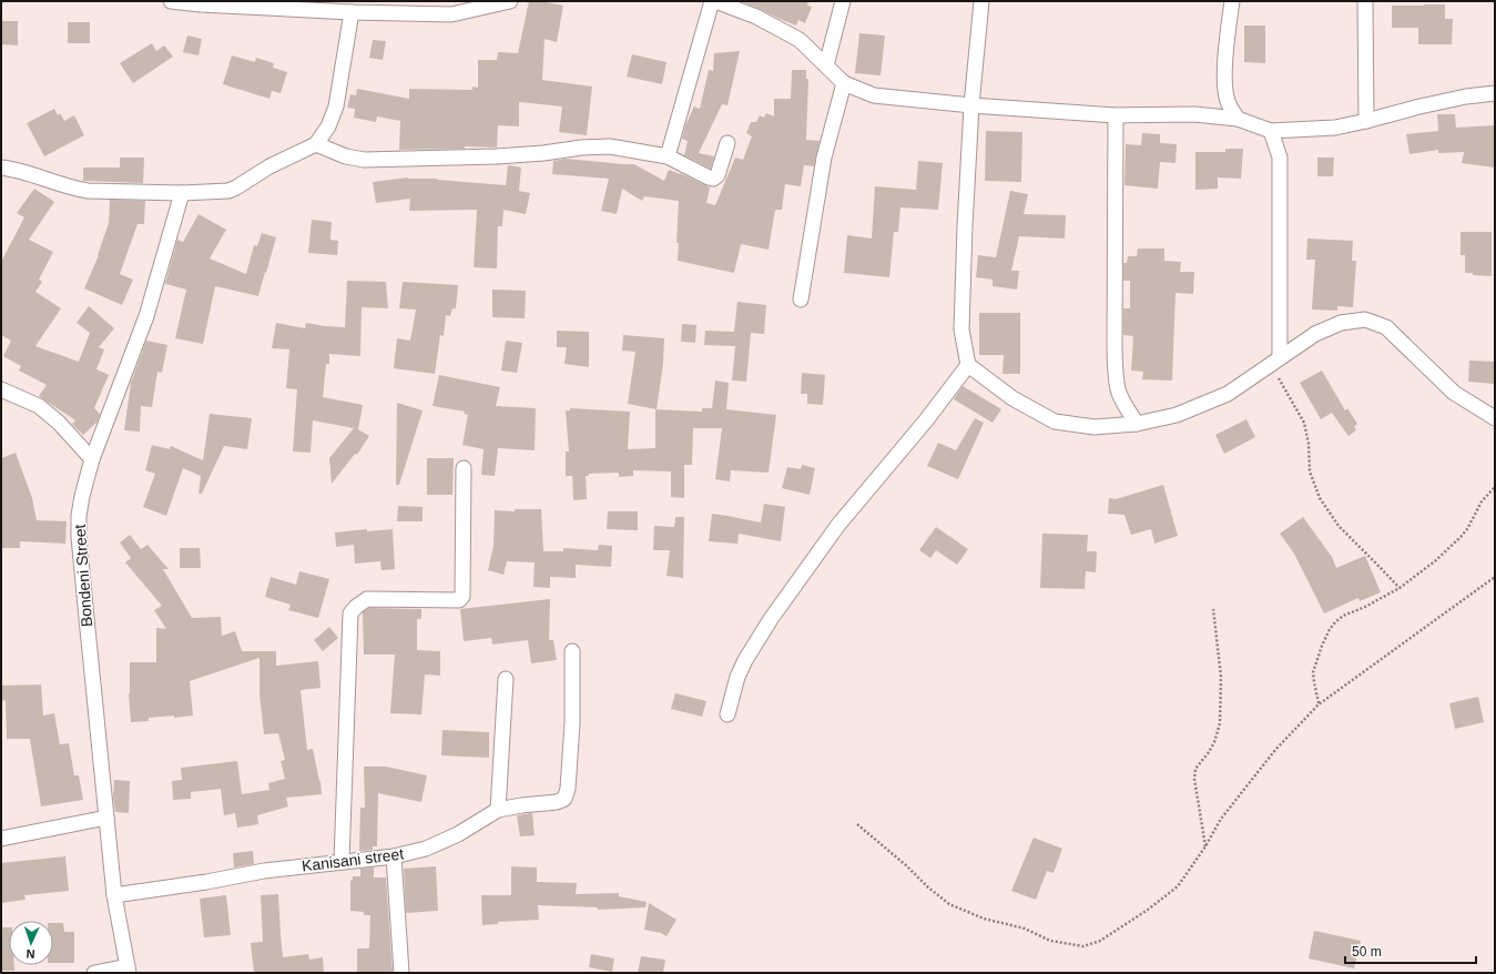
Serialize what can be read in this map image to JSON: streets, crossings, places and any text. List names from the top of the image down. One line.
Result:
{"streets":{"street":["Bondeni Street","Kanisani street"]},"crossings":[["Bondeni Street","Kanisani street"]],"scale_bar":"50 m","north":"bottom"}
